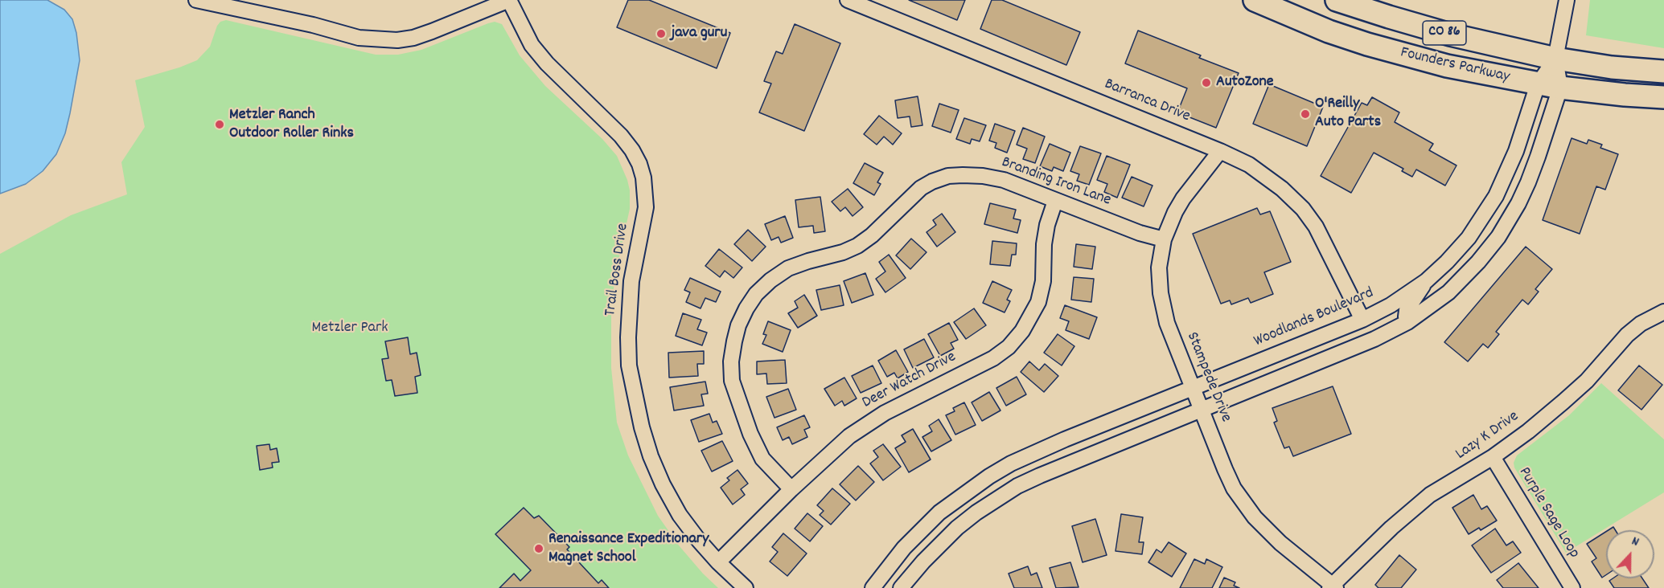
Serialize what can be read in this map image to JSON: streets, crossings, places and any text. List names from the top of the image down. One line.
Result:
{"streets":{"highway":["CO 86","Founders Parkway"],"street":["Barranca Drive","Branding Iron Lane","Trail Boss Drive","Woodlands Boulevard","Stampede Drive","Deer Watch Drive","Lazy K Drive","Purple Sage Loop"]},"crossings":[["Founders Parkway","Woodlands Boulevard"],["Barranca Drive","Woodlands Boulevard"],["Barranca Drive","Stampede Drive"],["Branding Iron Lane","Stampede Drive"],["Branding Iron Lane","Deer Watch Drive"],["Trail Boss Drive","Deer Watch Drive"],["Woodlands Boulevard","Stampede Drive"],["Stampede Drive","Lazy K Drive"],["Lazy K Drive","Purple Sage Loop"]],"parks":["Metzler Park"],"places":["java guru","AutoZone","O'Reilly Auto Parts","Metzler Ranch Outdoor Roller Rinks","Renaissance Expeditionary Magnet School"],"north":"top"}
